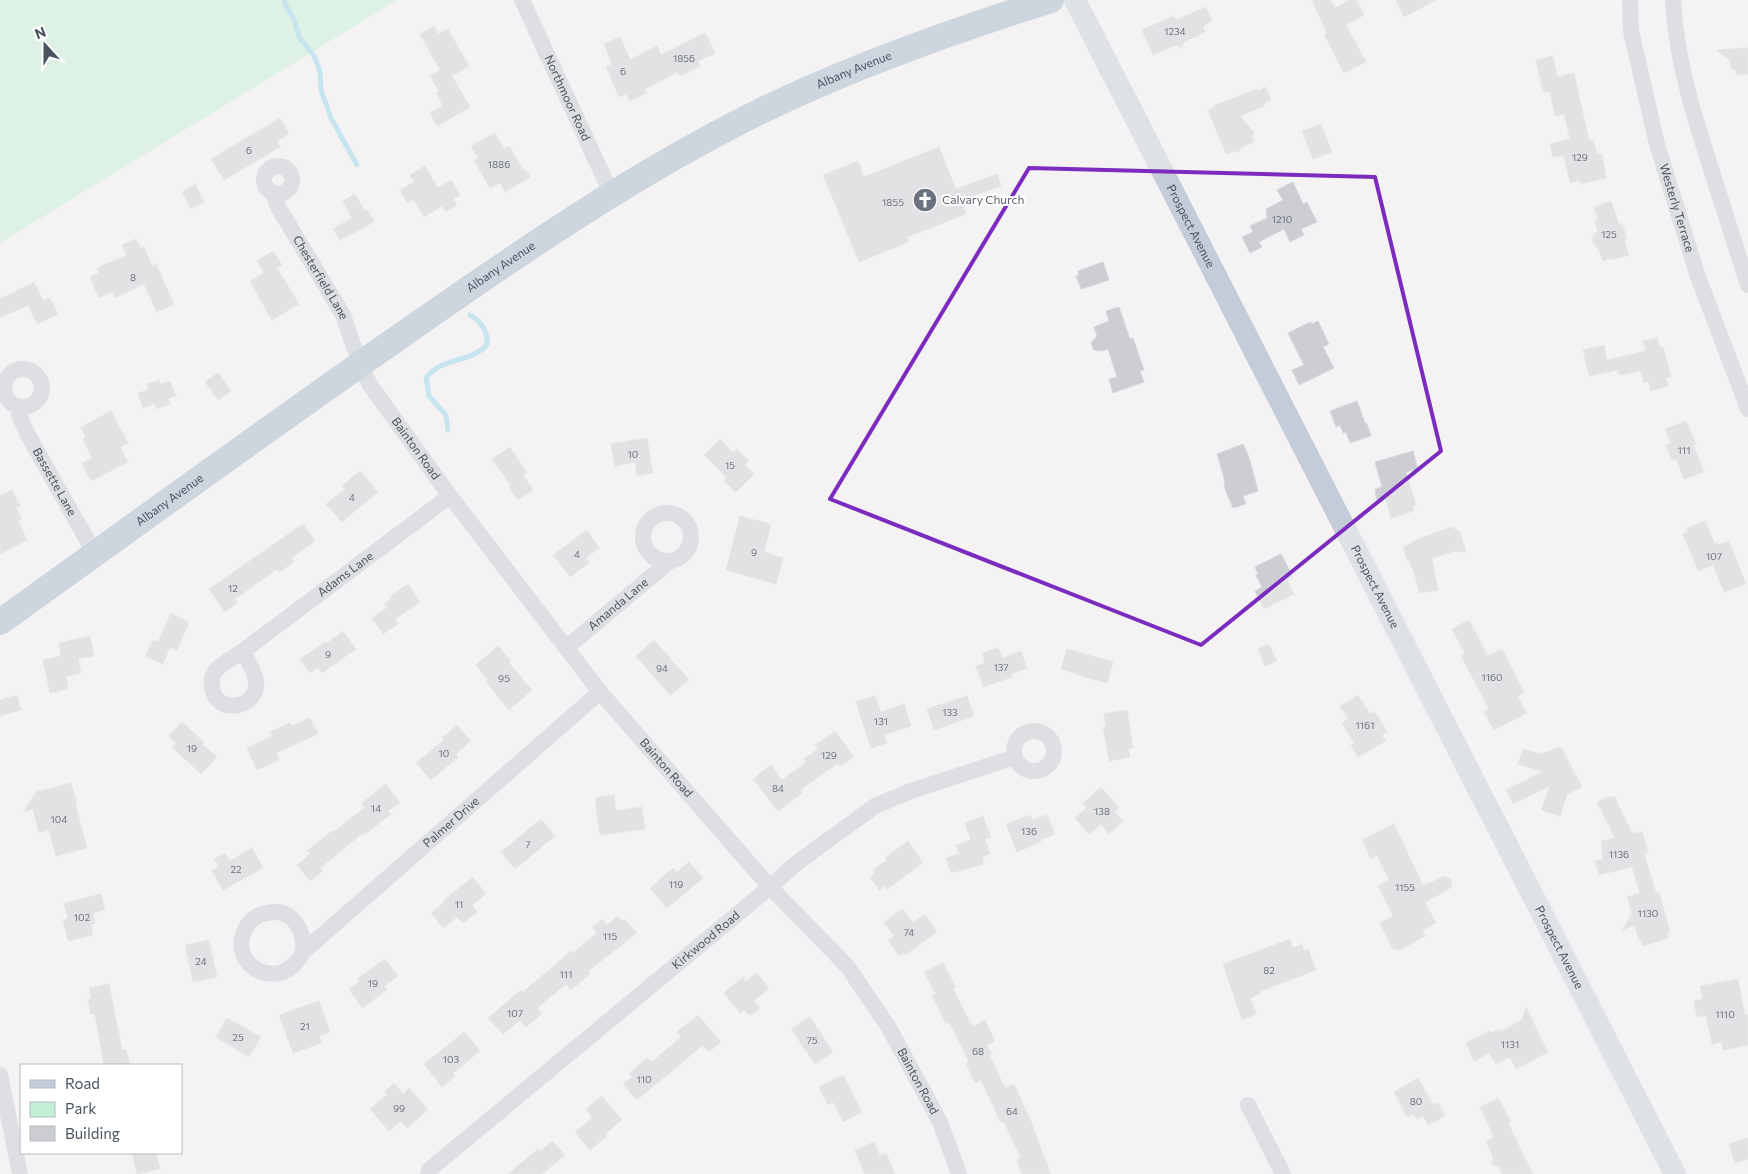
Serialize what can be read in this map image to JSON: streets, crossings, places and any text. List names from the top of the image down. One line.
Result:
{"streets":{"highway":["Albany Avenue"],"main road":["Prospect Avenue"],"street":["Northmoor Road","Westerly Terrace","Chesterfield Lane","Bainton Road","Bassette Lane","Adams Lane","Amanda Lane","Palmer Drive","Kirkwood Road"]},"crossings":[["Albany Avenue","Northmoor Road"],["Albany Avenue","Chesterfield Lane"],["Albany Avenue","Bainton Road"],["Albany Avenue","Bassette Lane"],["Chesterfield Lane","Bainton Road"],["Bainton Road","Adams Lane"],["Bainton Road","Amanda Lane"],["Bainton Road","Palmer Drive"],["Bainton Road","Kirkwood Road"]],"places":{"church":["Calvary Church"]},"house_numbers":["1234","1856","6","6","129","1886","1855","1210","125","8","111","10","15","4","9","4","107","12","9","137","94","1160","95","133","131","1161","19","10","129","84","14","138","104","136","7","1136","22","119","1155","11","1130","102","74","115","24","82","111","19","107","1110","21","25","75","1131","68","103","110","80","99","64"],"legend":["Road","Park","Building"],"north":"top"}
